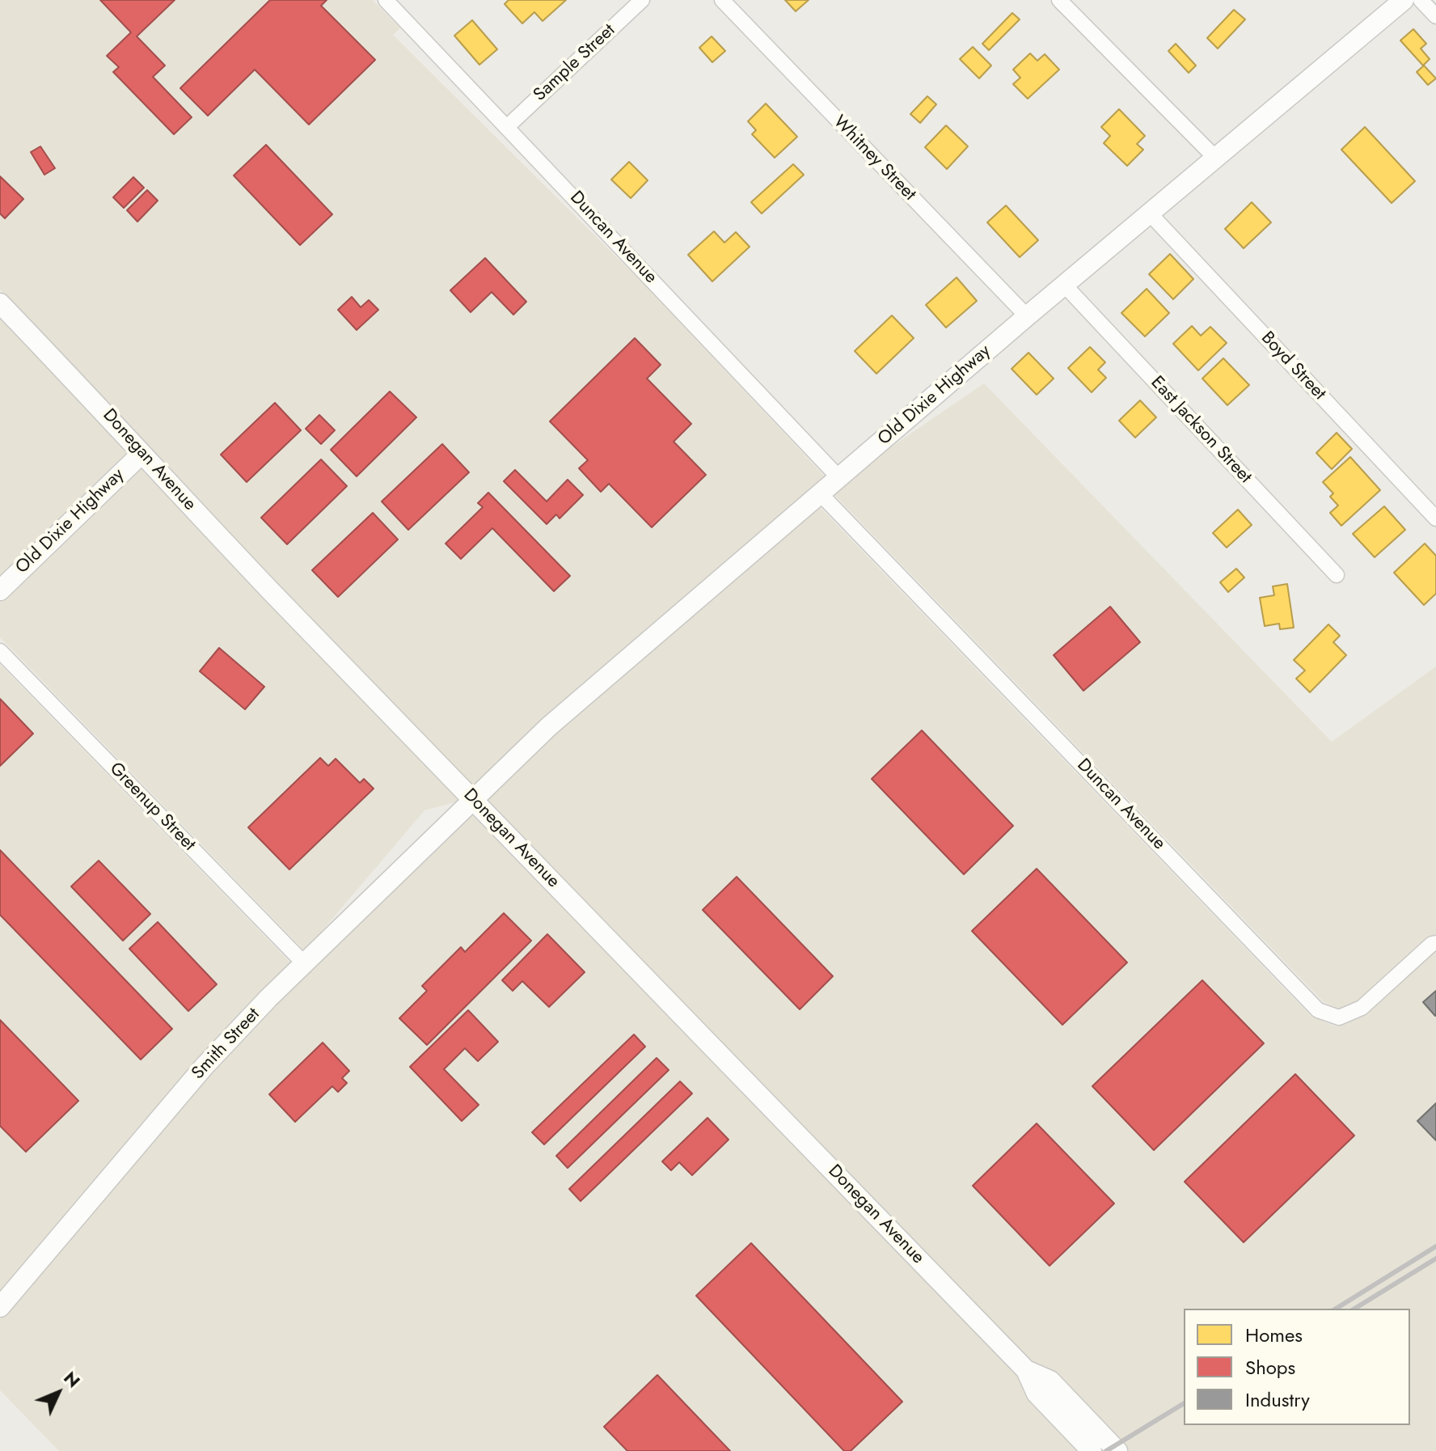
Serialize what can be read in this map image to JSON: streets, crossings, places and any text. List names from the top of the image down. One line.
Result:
{"streets":{"street":["Sample Street","Whitney Street","Duncan Avenue","Boyd Street","Old Dixie Highway","East Jackson Street","Donegan Avenue","Greenup Street","Smith Street"]},"crossings":[["Sample Street","Duncan Avenue"],["Whitney Street","Old Dixie Highway"],["Duncan Avenue","Old Dixie Highway"],["Boyd Street","Old Dixie Highway"],["Old Dixie Highway","East Jackson Street"],["Old Dixie Highway","Donegan Avenue"],["Old Dixie Highway","Smith Street"],["Donegan Avenue","Smith Street"],["Greenup Street","Smith Street"]],"legend":["Homes","Shops","Industry"],"north":"top right"}
